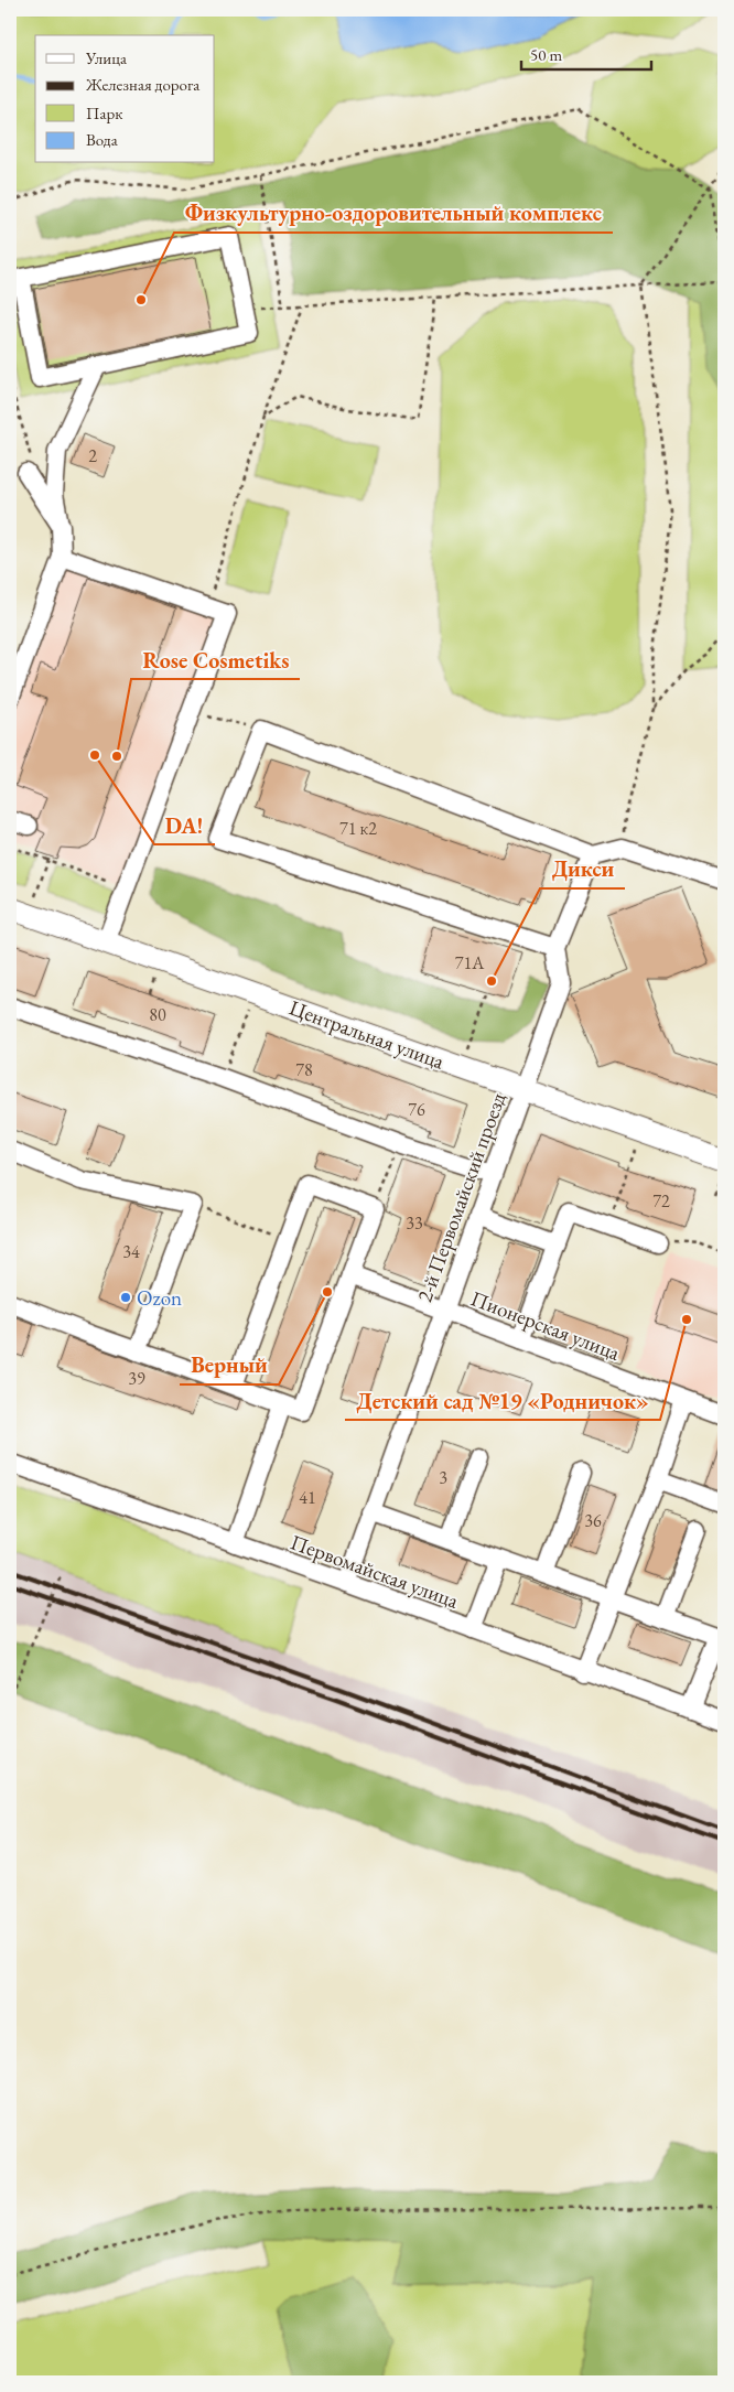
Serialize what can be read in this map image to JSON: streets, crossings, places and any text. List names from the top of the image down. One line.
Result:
{"streets":{"main road":["Центральная улица"],"street":["2-й Первомайский проезд","Пионерская улица","Первомайская улица"]},"crossings":[["Центральная улица","2-й Первомайский проезд"],["2-й Первомайский проезд","Пионерская улица"],["2-й Первомайский проезд","Первомайская улица"]],"places":["Физкультурно-оздоровительный комплекс","DA!","Rose Cosmetiks","Дикси","Верный","Ozon","Детский сад №19 «Родничок»"],"house_numbers":["2","71 к2","71А","80","78","76","72","33","34","39","3","41","36"],"legend":["Улица","Железная дорога","Парк","Вода"],"scale_bar":"50 m"}
